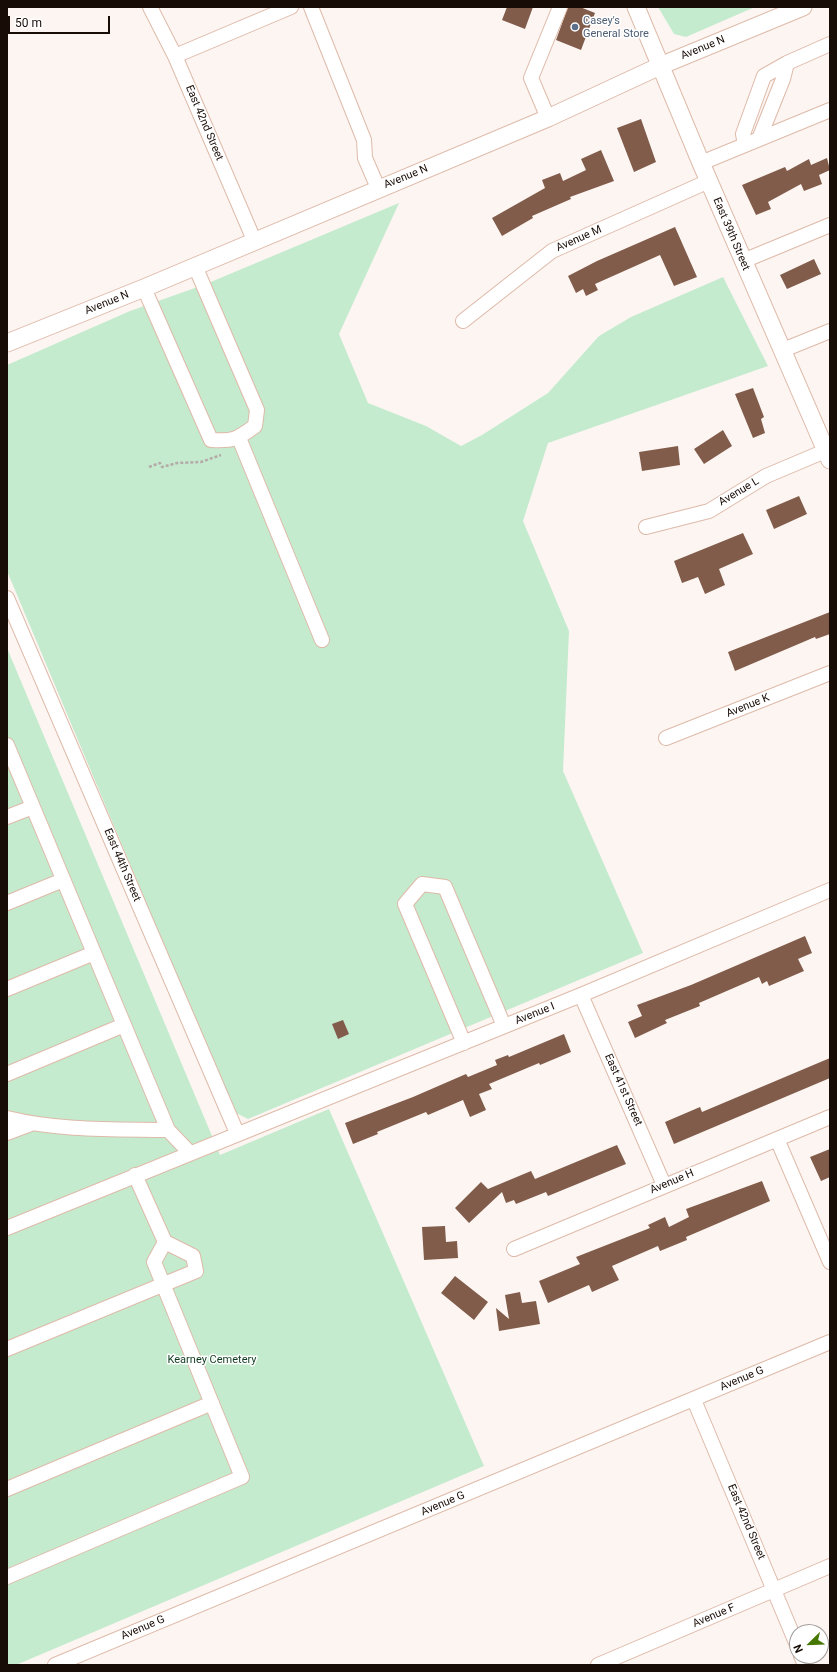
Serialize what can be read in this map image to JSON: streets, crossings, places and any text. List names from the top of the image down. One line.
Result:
{"streets":{"main road":["Avenue N","East 39th Street"],"street":["East 42nd Street","Avenue M","Avenue L","Avenue K","East 44th Street","Avenue I","East 41st Street","Avenue H","Avenue G","Avenue F"]},"crossings":[["Avenue N","East 42nd Street"],["Avenue N","East 39th Street"],["East 42nd Street","Avenue G"],["East 42nd Street","Avenue F"],["East 39th Street","Avenue M"],["East 39th Street","Avenue L"],["East 44th Street","Avenue I"],["Avenue I","East 41st Street"],["East 41st Street","Avenue H"]],"parks":["Kearney Cemetery"],"places":["Casey's General Store"],"scale_bar":"50 m","north":"bottom left"}
